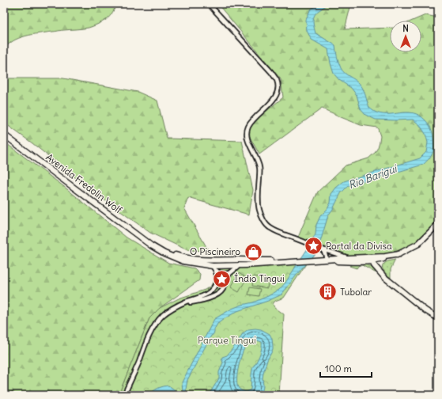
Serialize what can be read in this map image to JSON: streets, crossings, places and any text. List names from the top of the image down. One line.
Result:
{"streets":{"main road":["Avenida Fredolin Wolf"]},"water":["Rio Barigui"],"parks":["Parque Tingui"],"places":{"place":["Portal da Divisa","Índio Tingui"],"shop":["O Piscineiro"],"building":["Tubolar"]},"scale_bar":"100 m","north":"top"}
